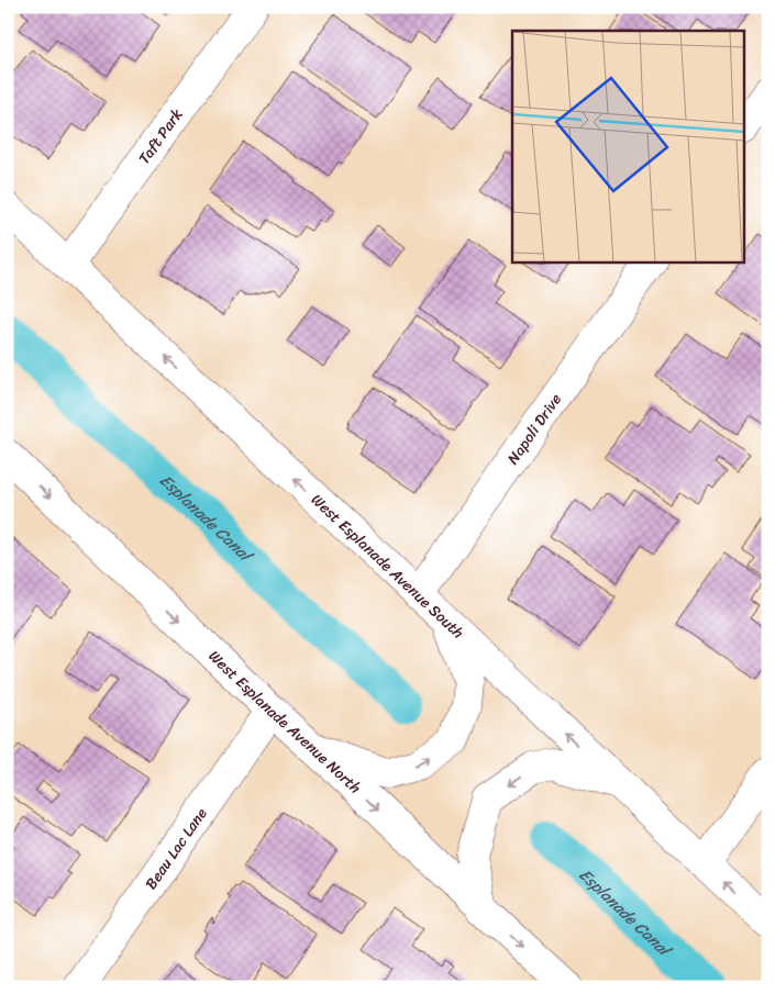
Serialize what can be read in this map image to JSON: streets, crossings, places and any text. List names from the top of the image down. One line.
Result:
{"streets":{"main road":["Taft Park","Napoli Drive","West Esplanade Avenue South","West Esplanade Avenue North","Beau Lac Lane"]},"crossings":[["Taft Park","West Esplanade Avenue South"],["Napoli Drive","West Esplanade Avenue South"],["West Esplanade Avenue North","Beau Lac Lane"]],"one_way":["West Esplanade Avenue South","West Esplanade Avenue North"],"water":["Esplanade Canal"]}
